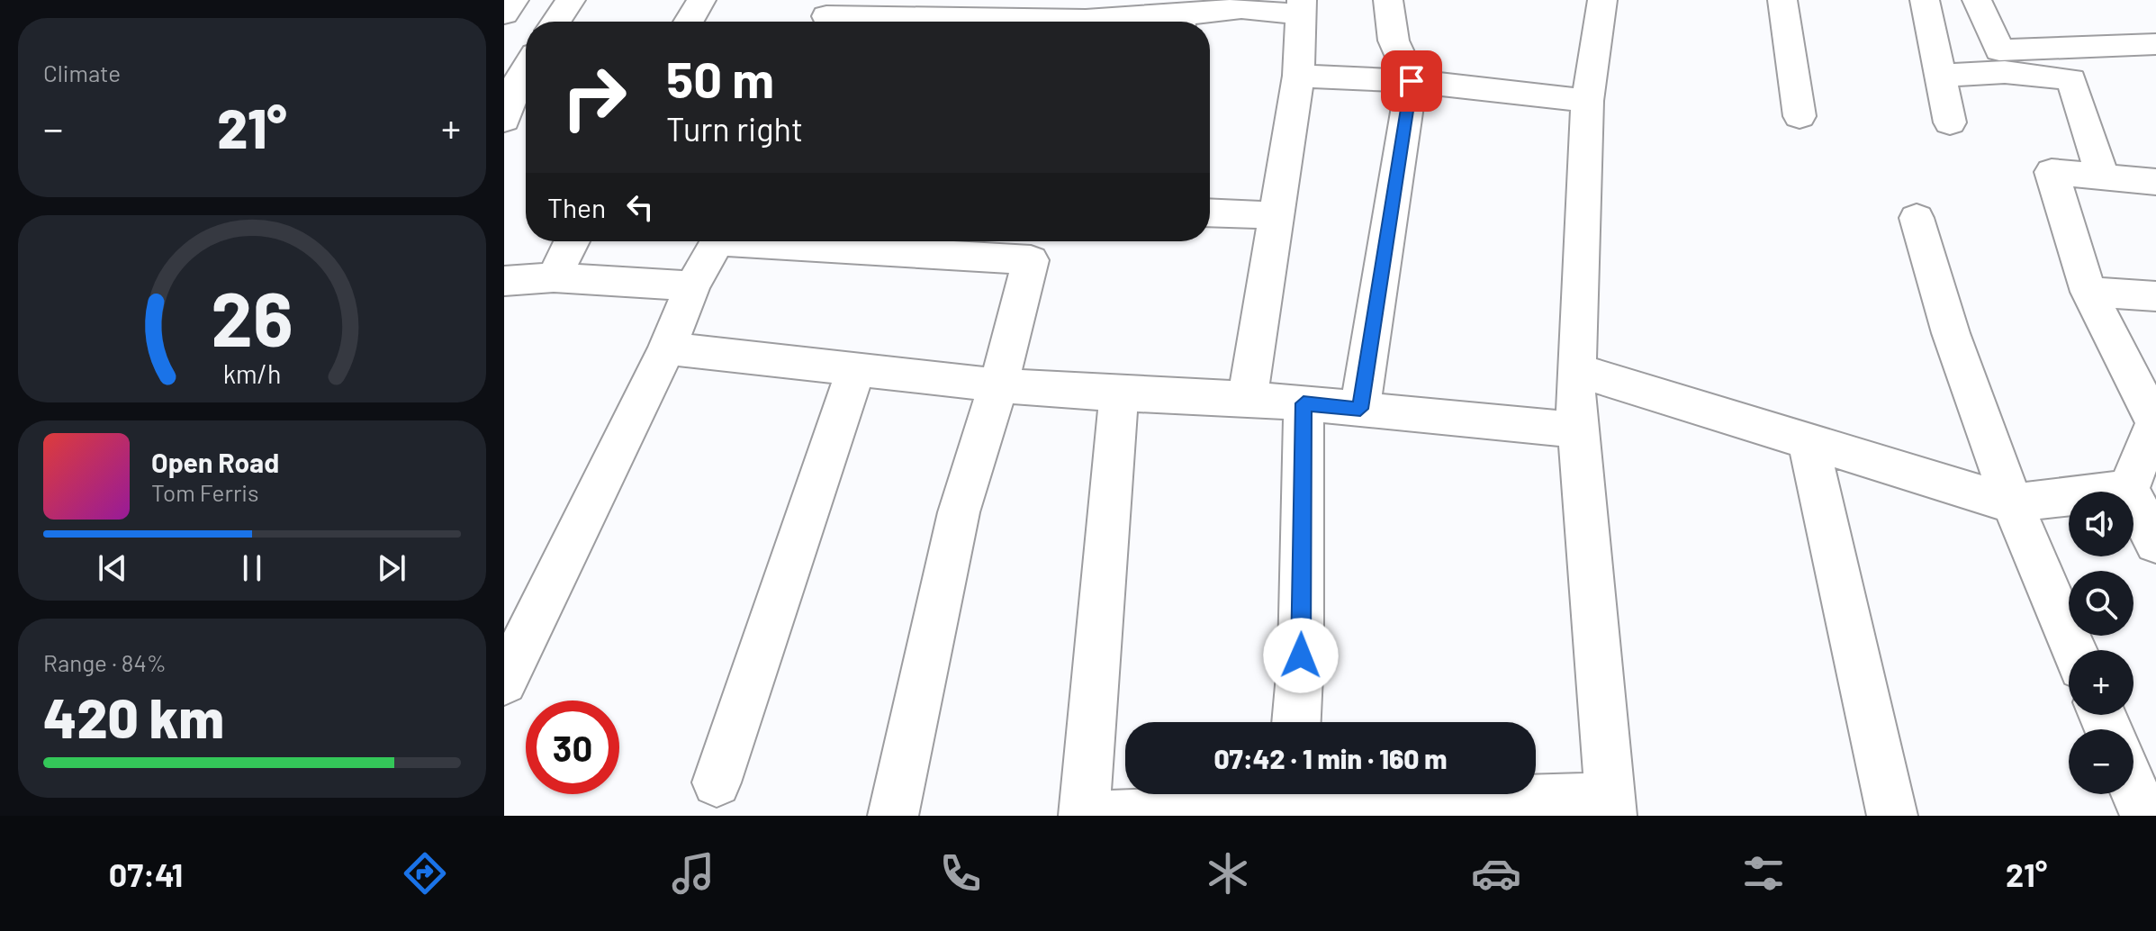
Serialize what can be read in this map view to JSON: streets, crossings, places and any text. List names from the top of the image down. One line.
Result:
{"page":{"tile":["Climate",["Range · 84%","420 km"]],"turn":["50 m","Turn right"],"heat":["−","21°","+"],"then":"Then","song":["Open Road","Tom Ferris"],"map_buttons":["+","−"],"limit":"30","trip":"07:42 · 1 min · 160 m","tabs":["07:41","21°"],"gauge":["26","km/h"]}}
